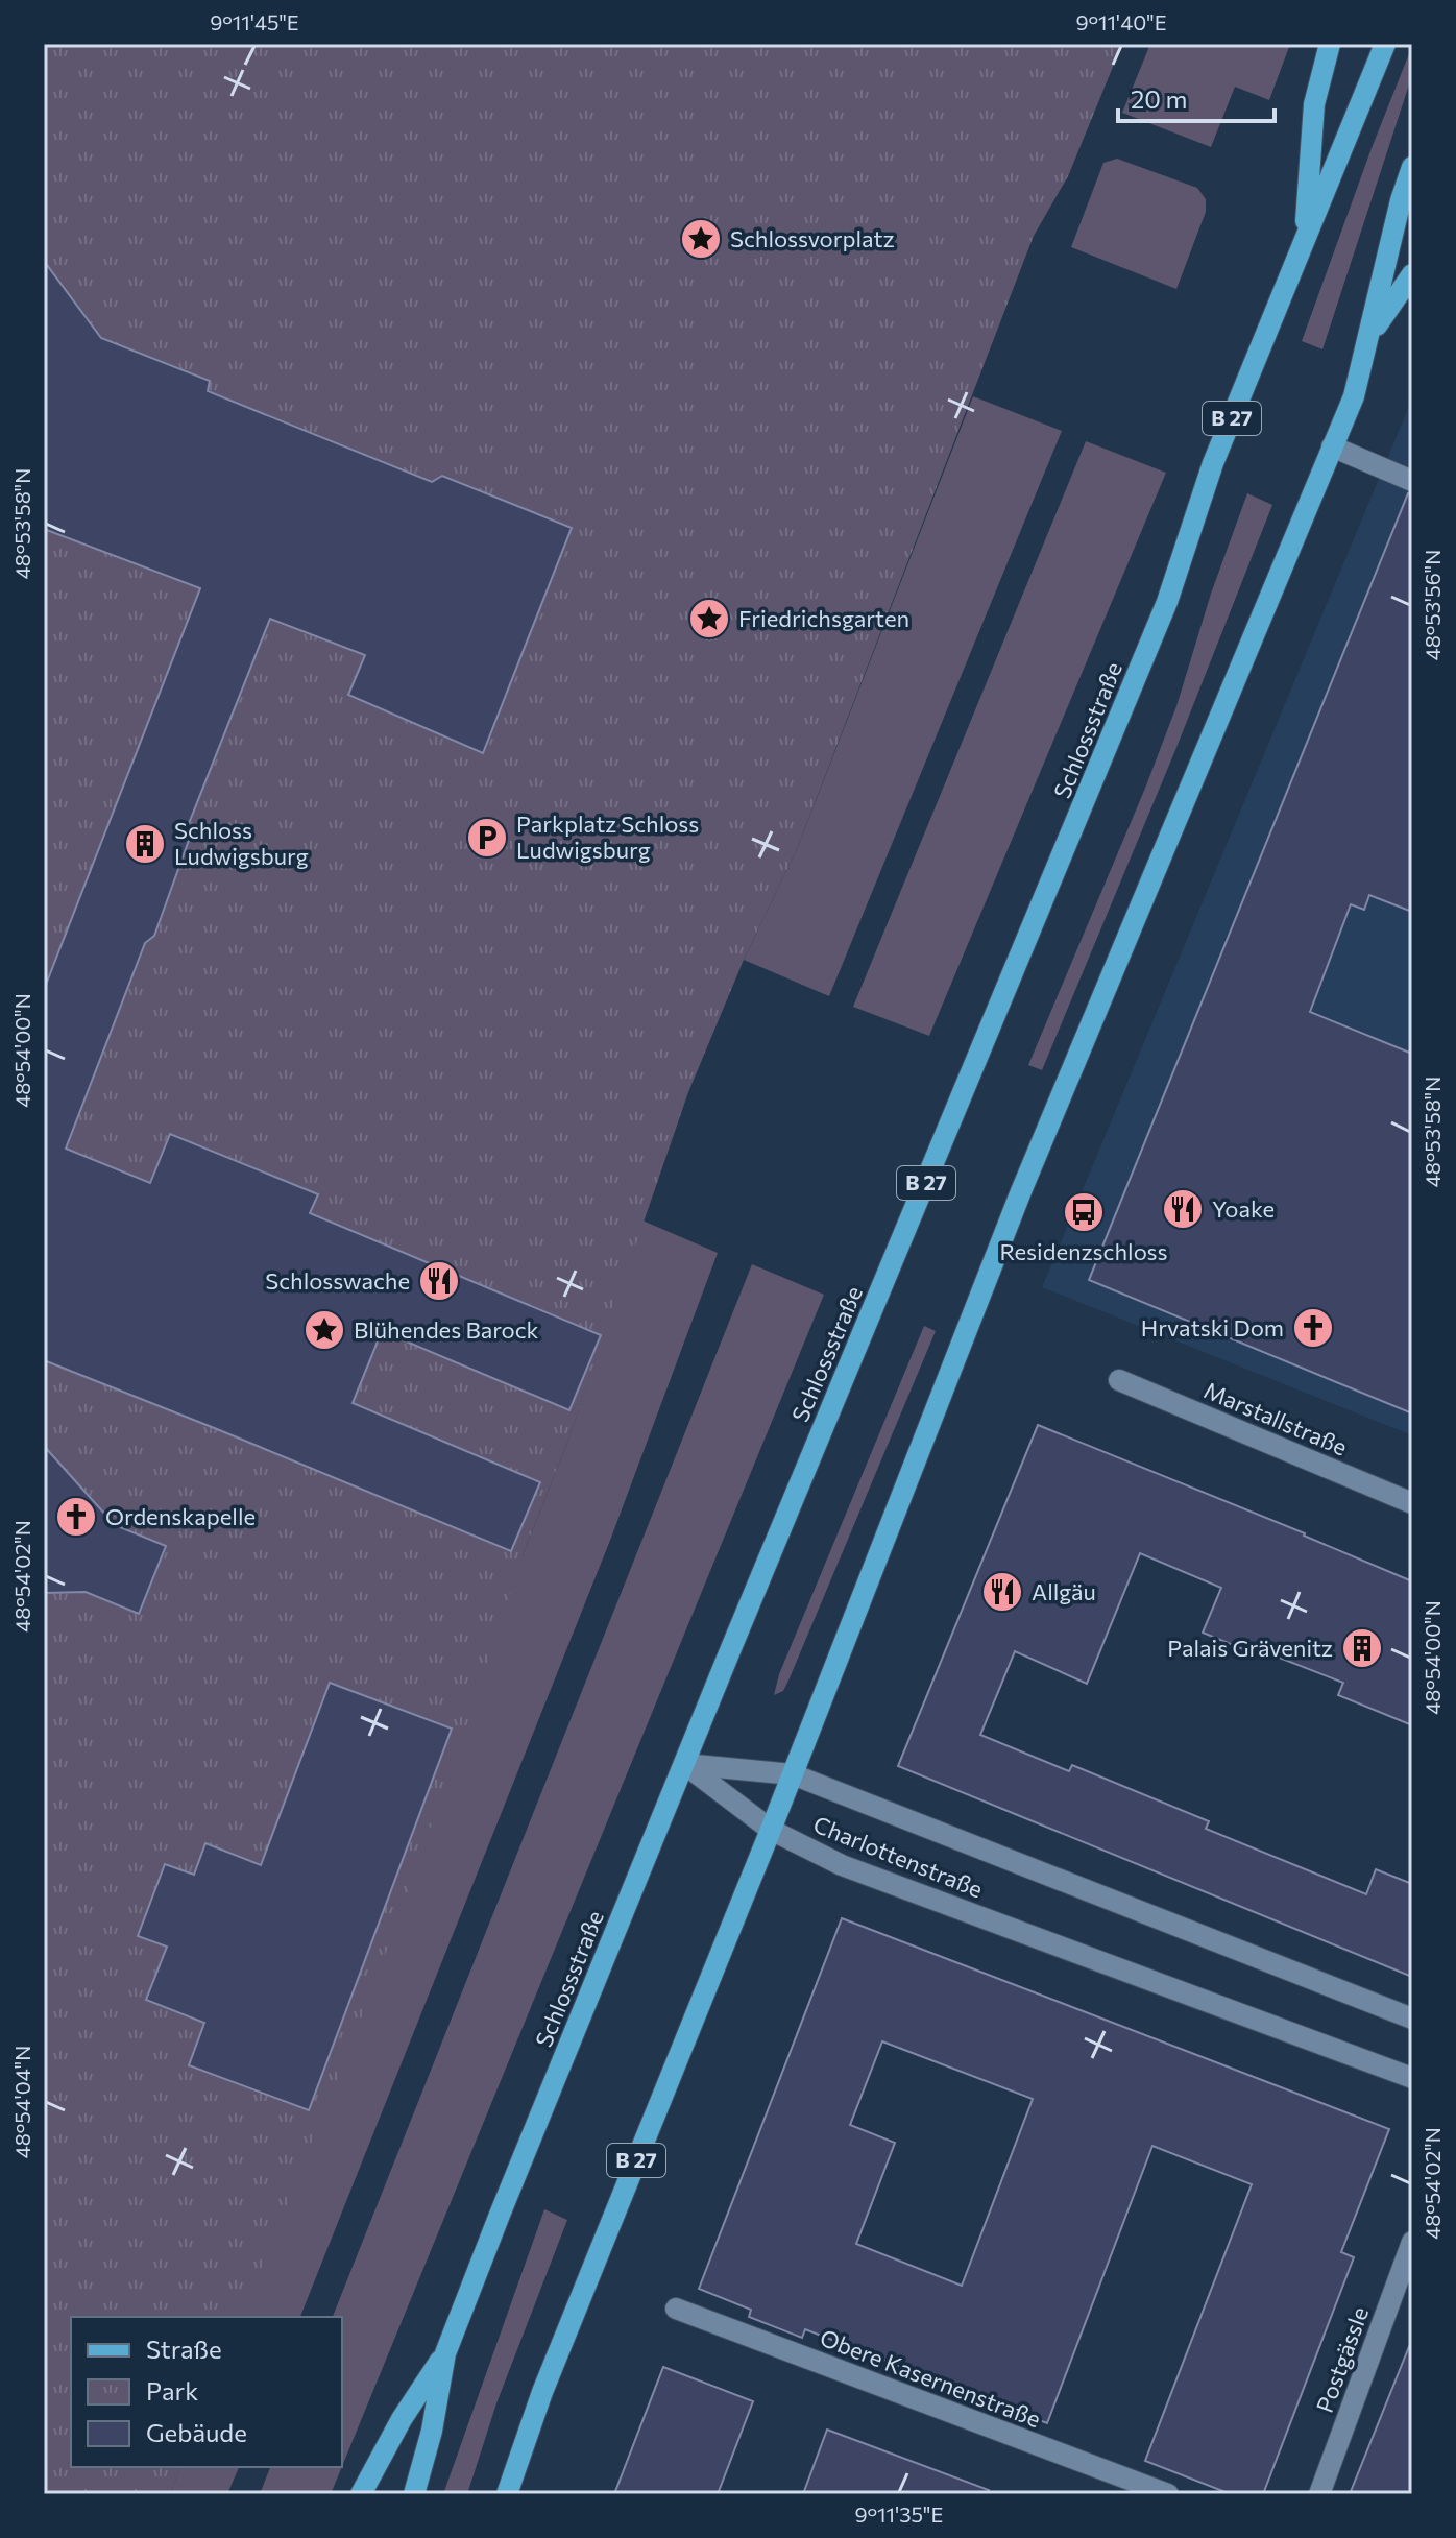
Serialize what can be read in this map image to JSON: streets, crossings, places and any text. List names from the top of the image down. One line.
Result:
{"streets":{"main road":["B 27","Schlossstraße"],"street":["Marstallstraße","Charlottenstraße","Postgässle","Obere Kasernenstraße"]},"crossings":[["B 27","Charlottenstraße"],["Schlossstraße","Charlottenstraße"]],"places":{"place":["Schlossvorplatz","Friedrichsgarten","Blühendes Barock"],"parking":["Parkplatz Schloss Ludwigsburg"],"building":["Schloss Ludwigsburg","Palais Grävenitz"],"restaurant":["Yoake","Schlosswache","Allgäu"],"bus stop":["Residenzschloss"],"church":["Hrvatski Dom","Ordenskapelle"]},"legend":["Straße","Park","Gebäude"],"scale_bar":"20 m","coordinates":["9°11'45\"E","9°11'40\"E","48°53'58\"N","48°53'56\"N","48°54'00\"N","48°54'02\"N","48°54'04\"N","9°11'35\"E"]}
